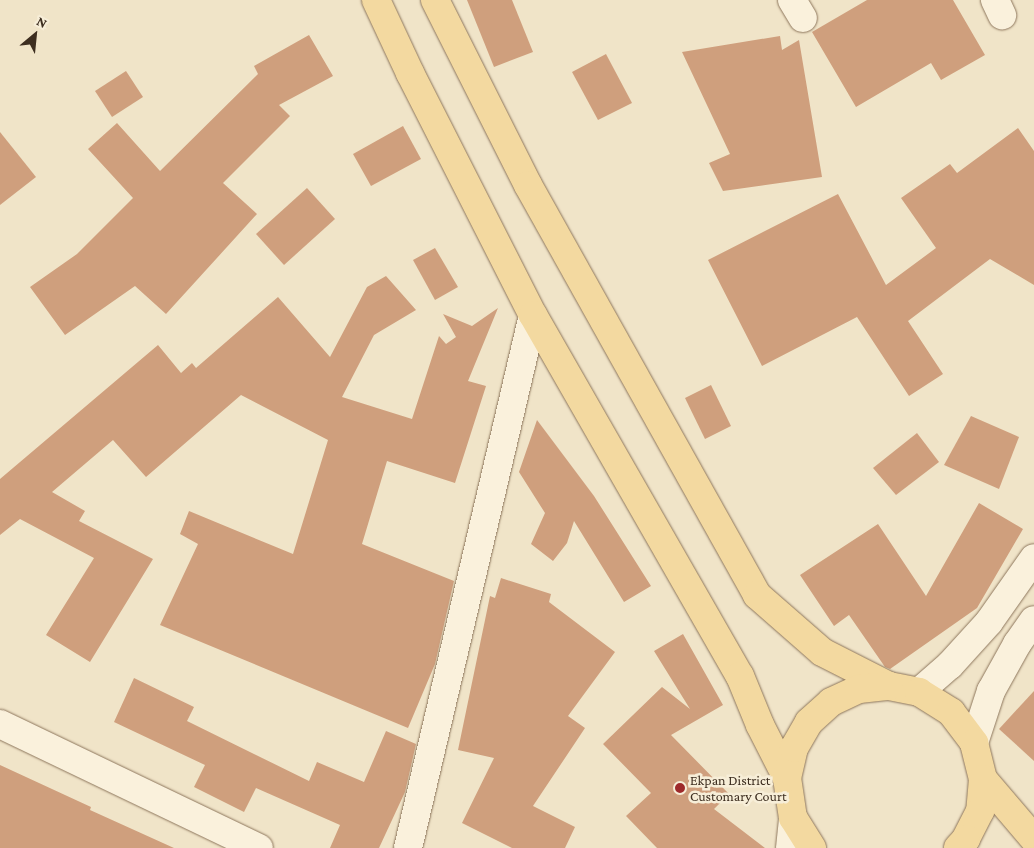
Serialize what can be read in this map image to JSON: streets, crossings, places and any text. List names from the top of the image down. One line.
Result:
{"places":["Ekpan District Customary Court"],"north":"top right"}
